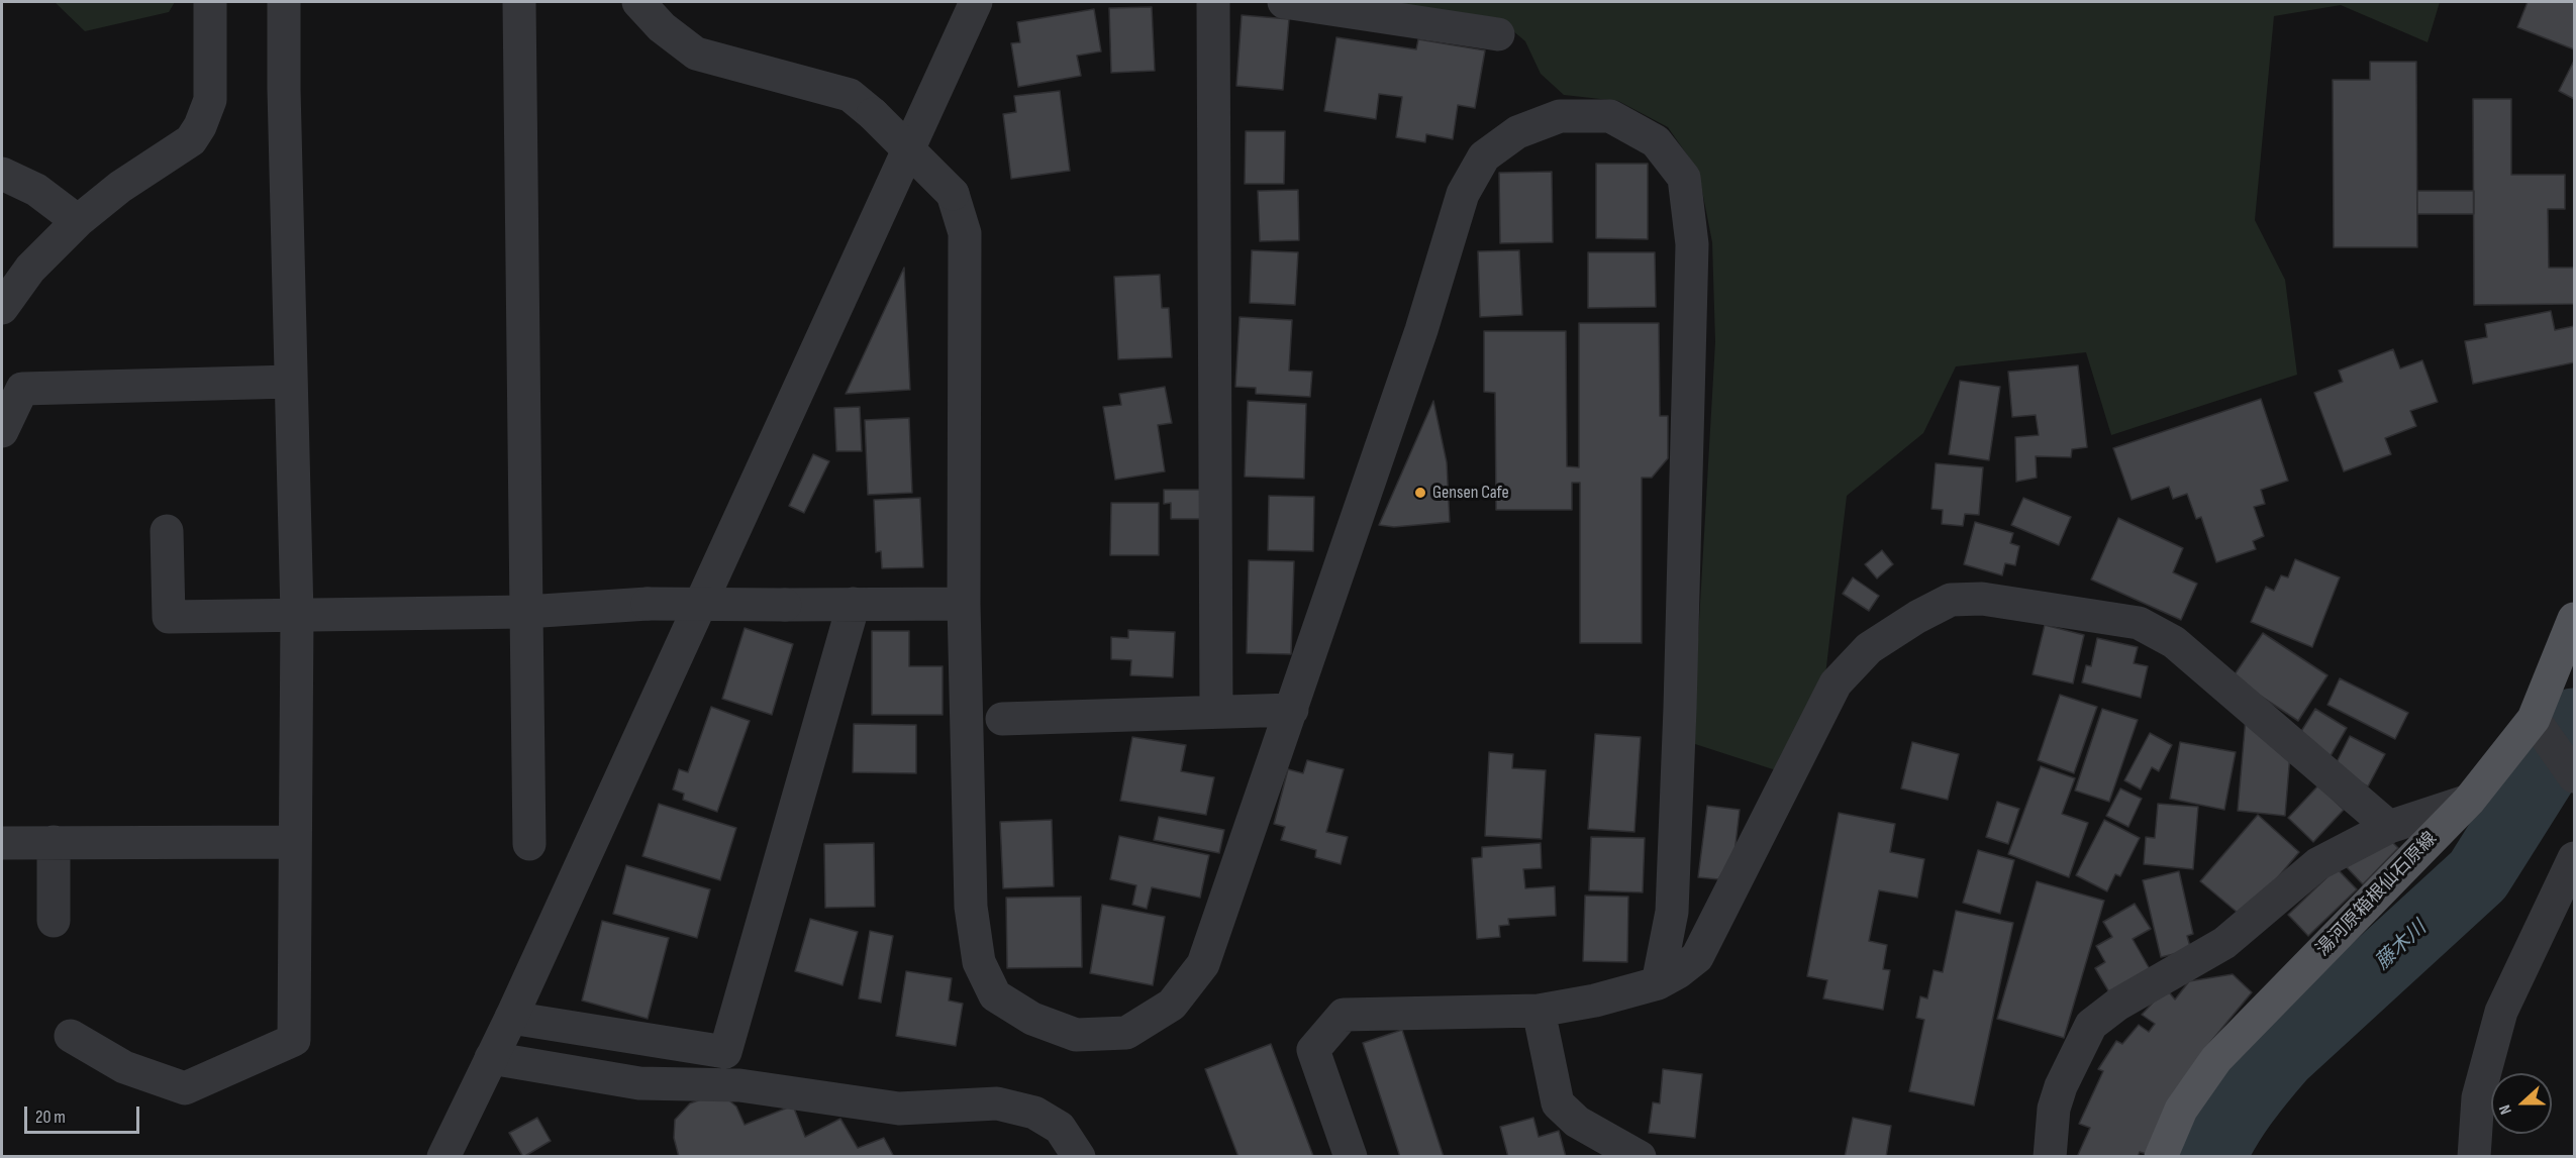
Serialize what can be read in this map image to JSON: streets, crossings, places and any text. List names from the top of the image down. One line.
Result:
{"streets":{"main road":["湯河原箱根仙石原線"]},"water":["藤木川"],"places":["Gensen Cafe"],"scale_bar":"20 m","north":"left"}
